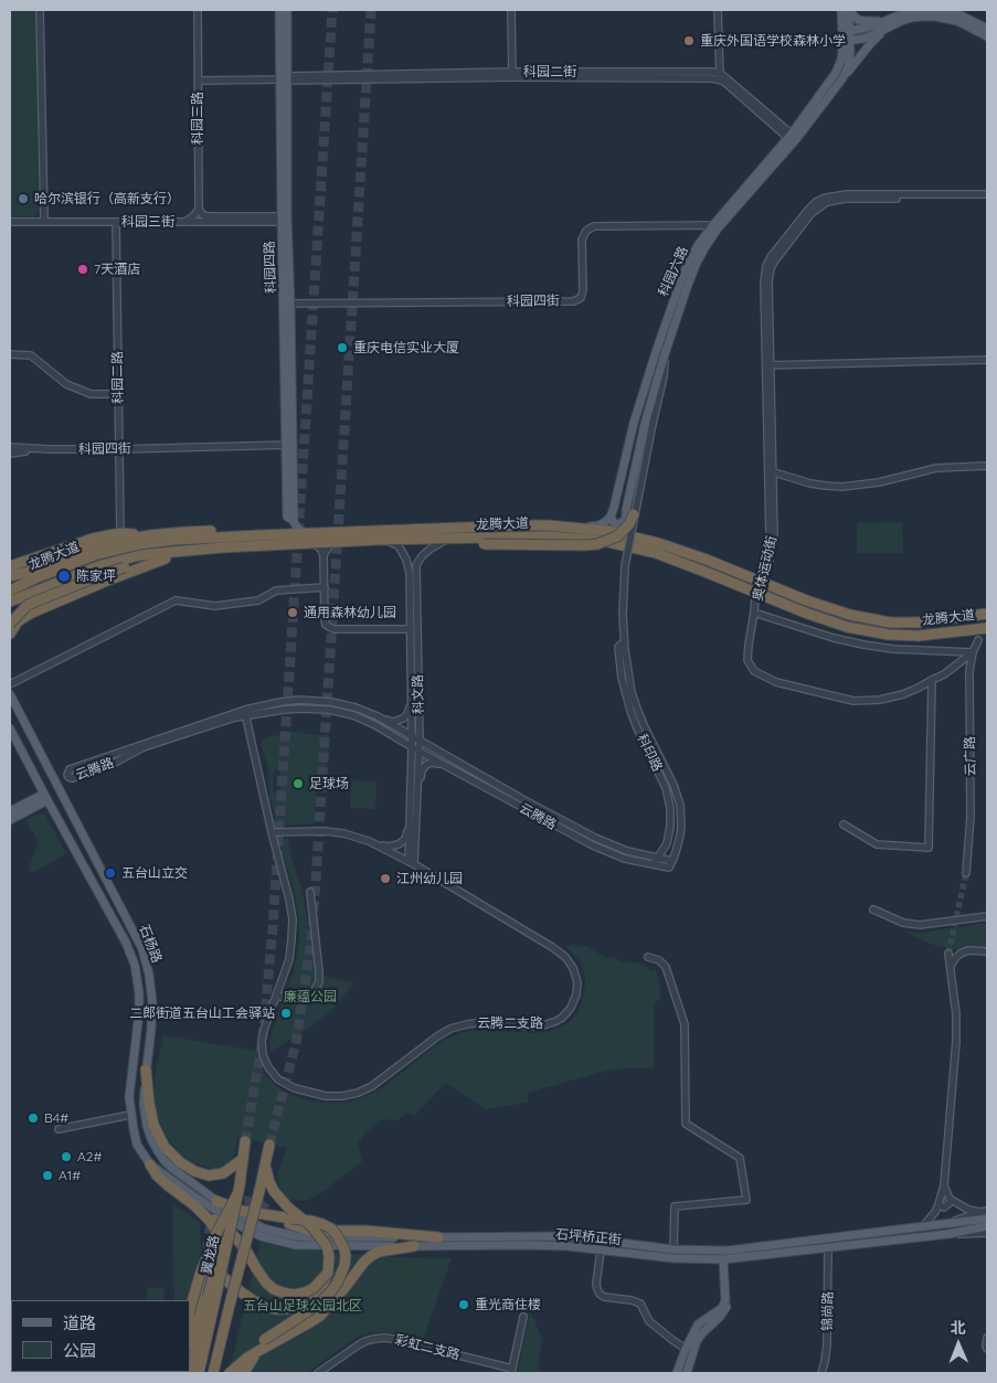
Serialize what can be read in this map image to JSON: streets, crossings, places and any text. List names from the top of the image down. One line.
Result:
{"streets":{"highway":["龙腾大道","翼龙路"],"main road":["科园四路","科园六路","石杨路","石坪桥正街"],"street":["科园二街","科园三路","科园三街","科园四街","科园二路","奥体运动街","科文路","科印路","云广路","云腾路","云腾二支路","锦尚路","彩虹二支路"]},"crossings":[["科园二街","科园三路"],["科园二街","科园四路"],["科园三街","科园四路"],["科园三街","科园二路"],["科园四路","科园四街"],["科园四路","龙腾大道"],["科园六路","科园四街"],["科园六路","科印路"],["科园四街","科园二路"],["龙腾大道","科文路"],["龙腾大道","云广路"],["奥体运动街","云广路"],["科文路","云腾路"],["科文路","云腾二支路"],["科印路","云腾路"],["云腾路","云腾二支路"],["石杨路","石坪桥正街"],["石坪桥正街","锦尚路"]],"parks":["廉蕴公园","五台山足球公园北区"],"places":["重庆外国语学校森林小学","哈尔滨银行（高新支行）","7天酒店","重庆电信实业大厦","陈家坪","通用森林幼儿园","足球场","五台山立交","江州幼儿园","二郎街道五台山工会驿站","B4#","A2#","A1#","重光商住楼"],"legend":["道路","公园"],"north":"top"}
